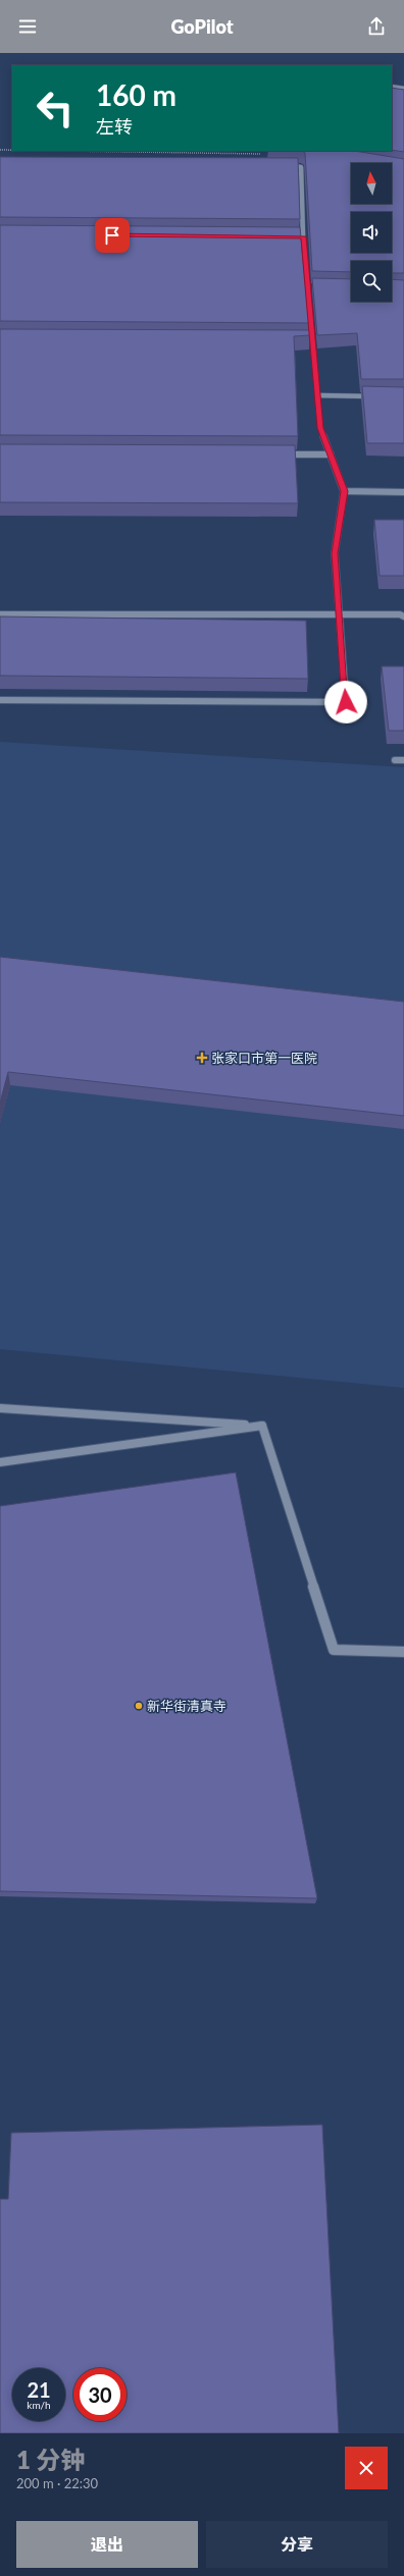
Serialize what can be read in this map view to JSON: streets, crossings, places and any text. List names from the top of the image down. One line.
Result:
{"places":{"health":["张家口市第一医院"],"other":["新华街清真寺"]},"north":"top","page":{"header":"GoPilot","turn":["160 m","左转"],"speed":"21 km/h","limit":"30","heading":["1 分钟","200 m · 22:30"],"buttons":["退出","分享"]}}
